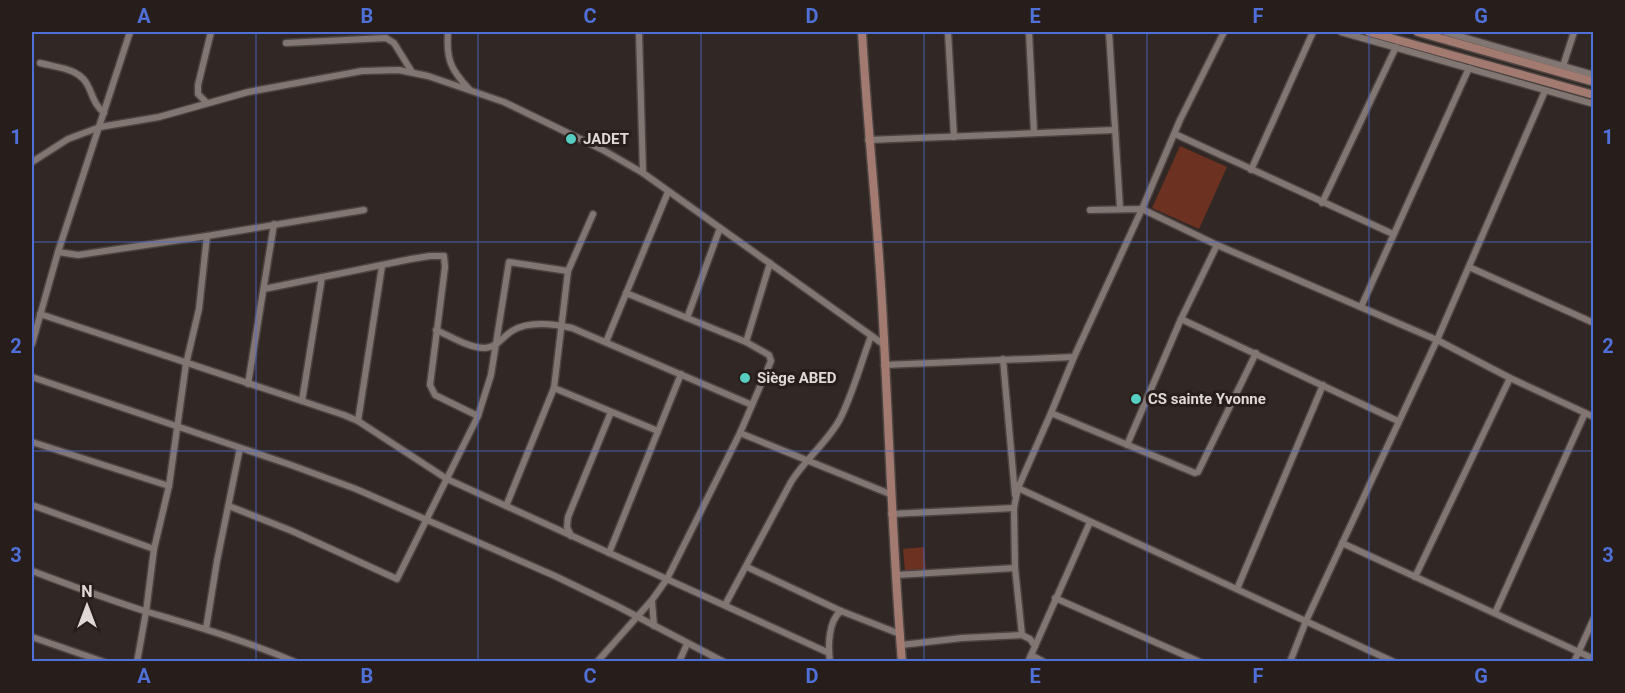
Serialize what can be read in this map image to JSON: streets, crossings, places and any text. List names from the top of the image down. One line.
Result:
{"places":["JADET","Siège ABED","CS sainte Yvonne"],"north":"top","grid":{"columns":["A","B","C","D","E","F","G"],"rows":["1","2","3"]}}
